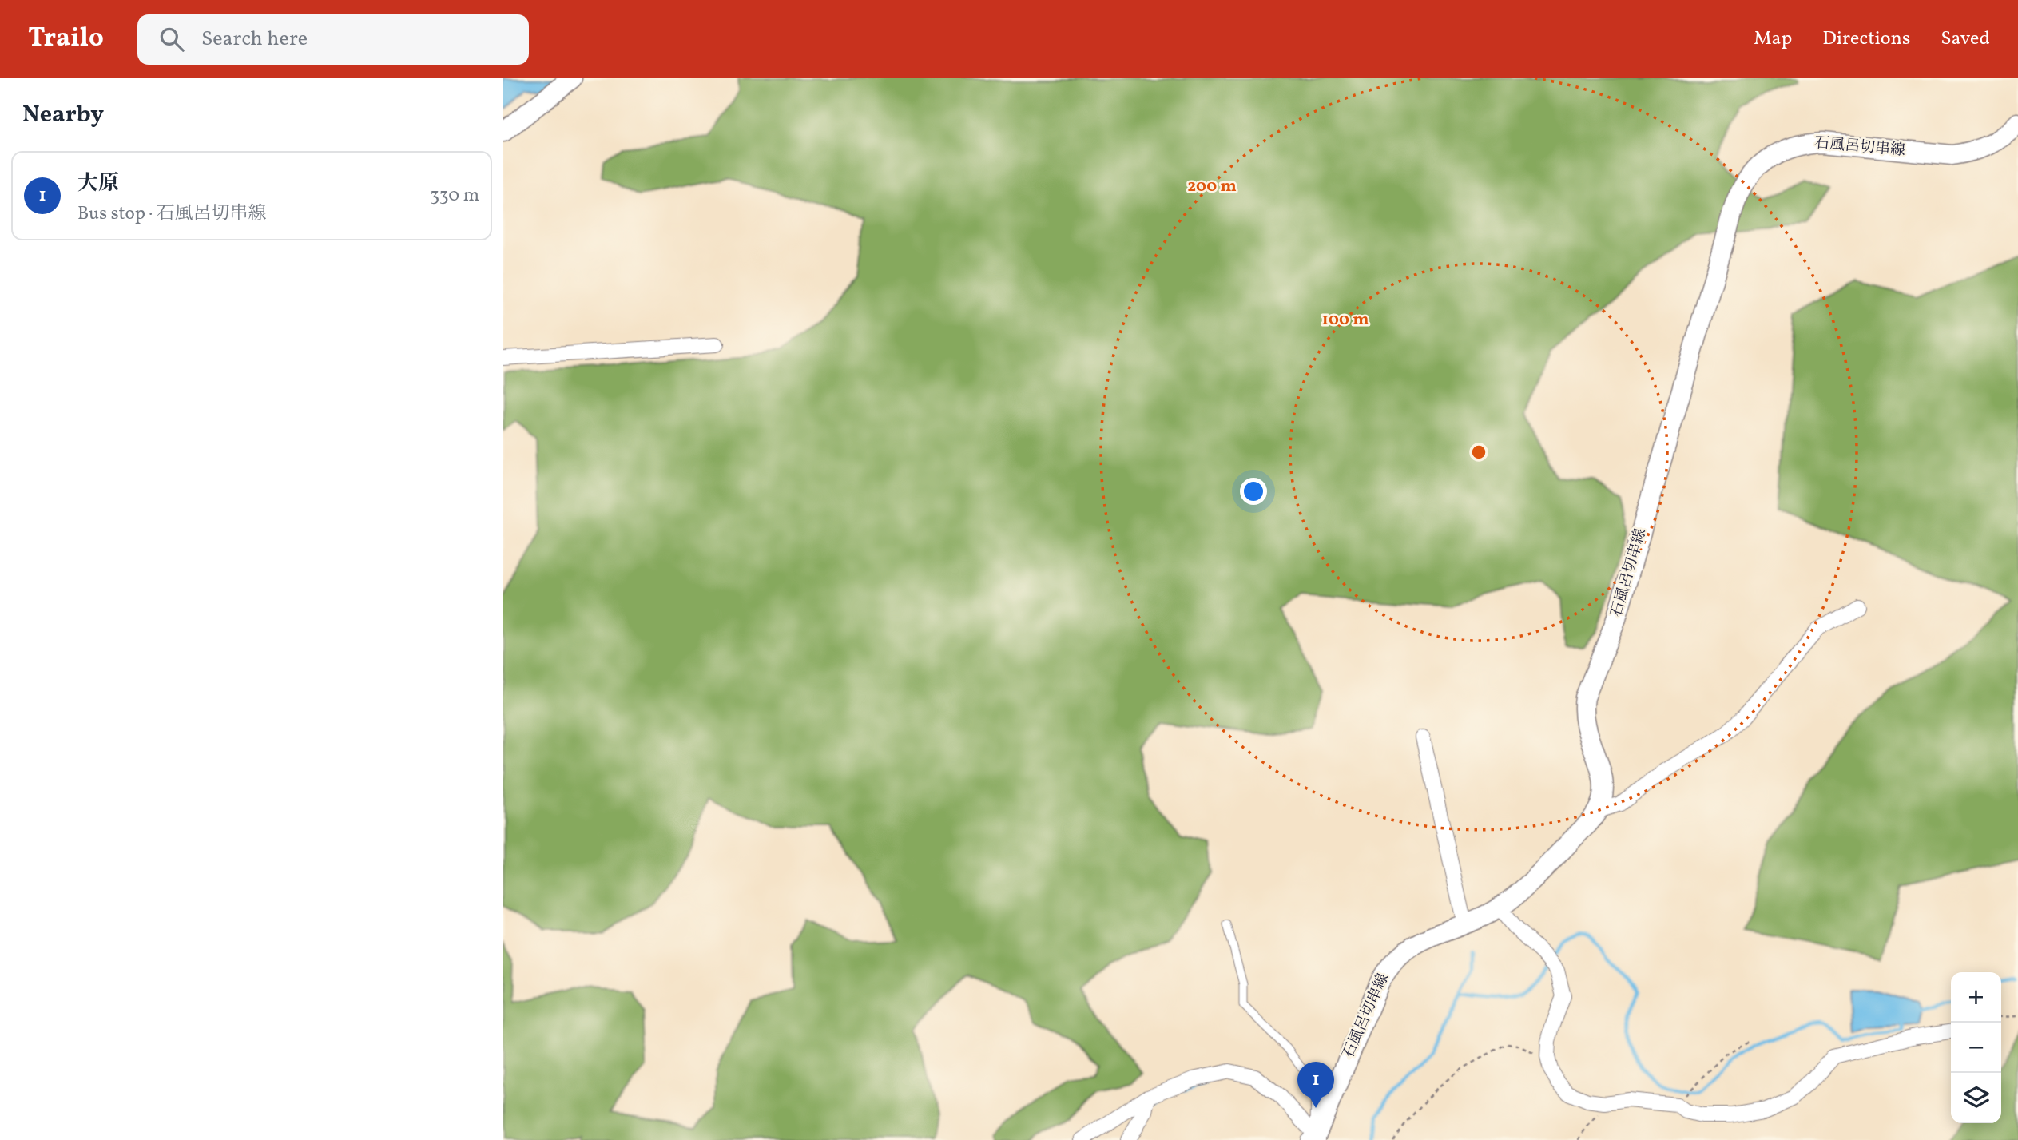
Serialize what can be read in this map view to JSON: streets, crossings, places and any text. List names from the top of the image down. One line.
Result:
{"streets":{"main road":["石風呂切串線"]},"page":{"header":"Trailo","search":"Search here","nav":["Map","Directions","Saved"],"heading":"Nearby","list":[{"mark":"1","name":"大原","note":"Bus stop · 石風呂切串線","value":"330 m"}],"map_buttons":["+","−"],"pins":"1"},"rings":["200 m","100 m"]}
